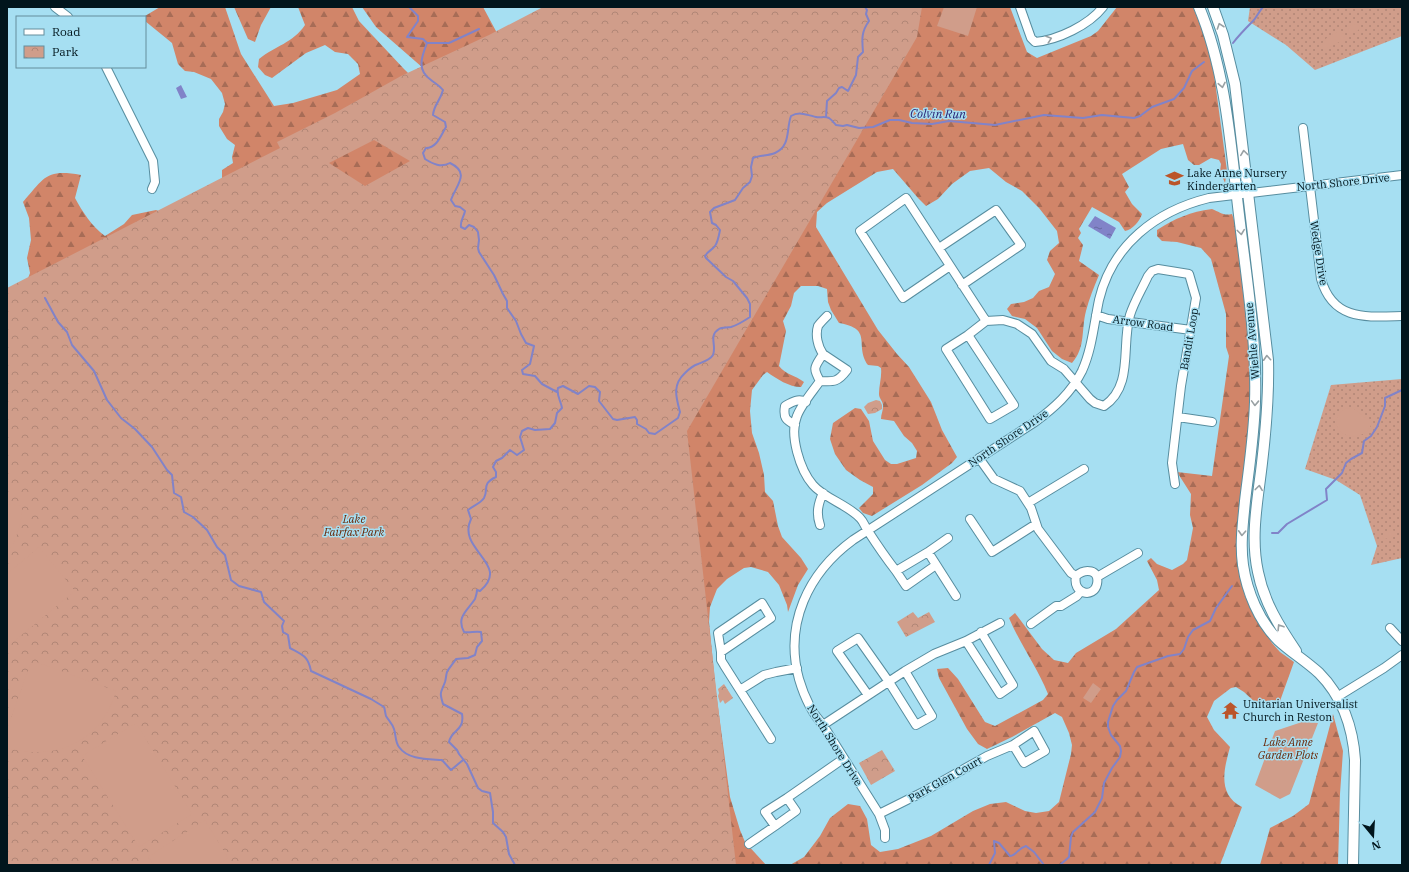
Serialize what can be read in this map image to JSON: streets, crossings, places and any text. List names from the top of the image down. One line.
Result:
{"streets":{"main road":["Wiehle Avenue"],"street":["North Shore Drive","Wedge Drive","Arrow Road","Bandit Loop","Park Glen Court"]},"crossings":[["North Shore Drive","Wedge Drive"],["North Shore Drive","Arrow Road"],["North Shore Drive","Bandit Loop"],["North Shore Drive","Wiehle Avenue"],["North Shore Drive","Park Glen Court"],["Arrow Road","Bandit Loop"]],"water":["Colvin Run"],"parks":["Lake Fairfax Park","Lake Anne Garden Plots"],"places":{"school or university":["Lake Anne Nursery Kindergarten"],"temple":["Unitarian Universalist Church in Reston"]},"legend":["Road","Park"],"north":"bottom"}
